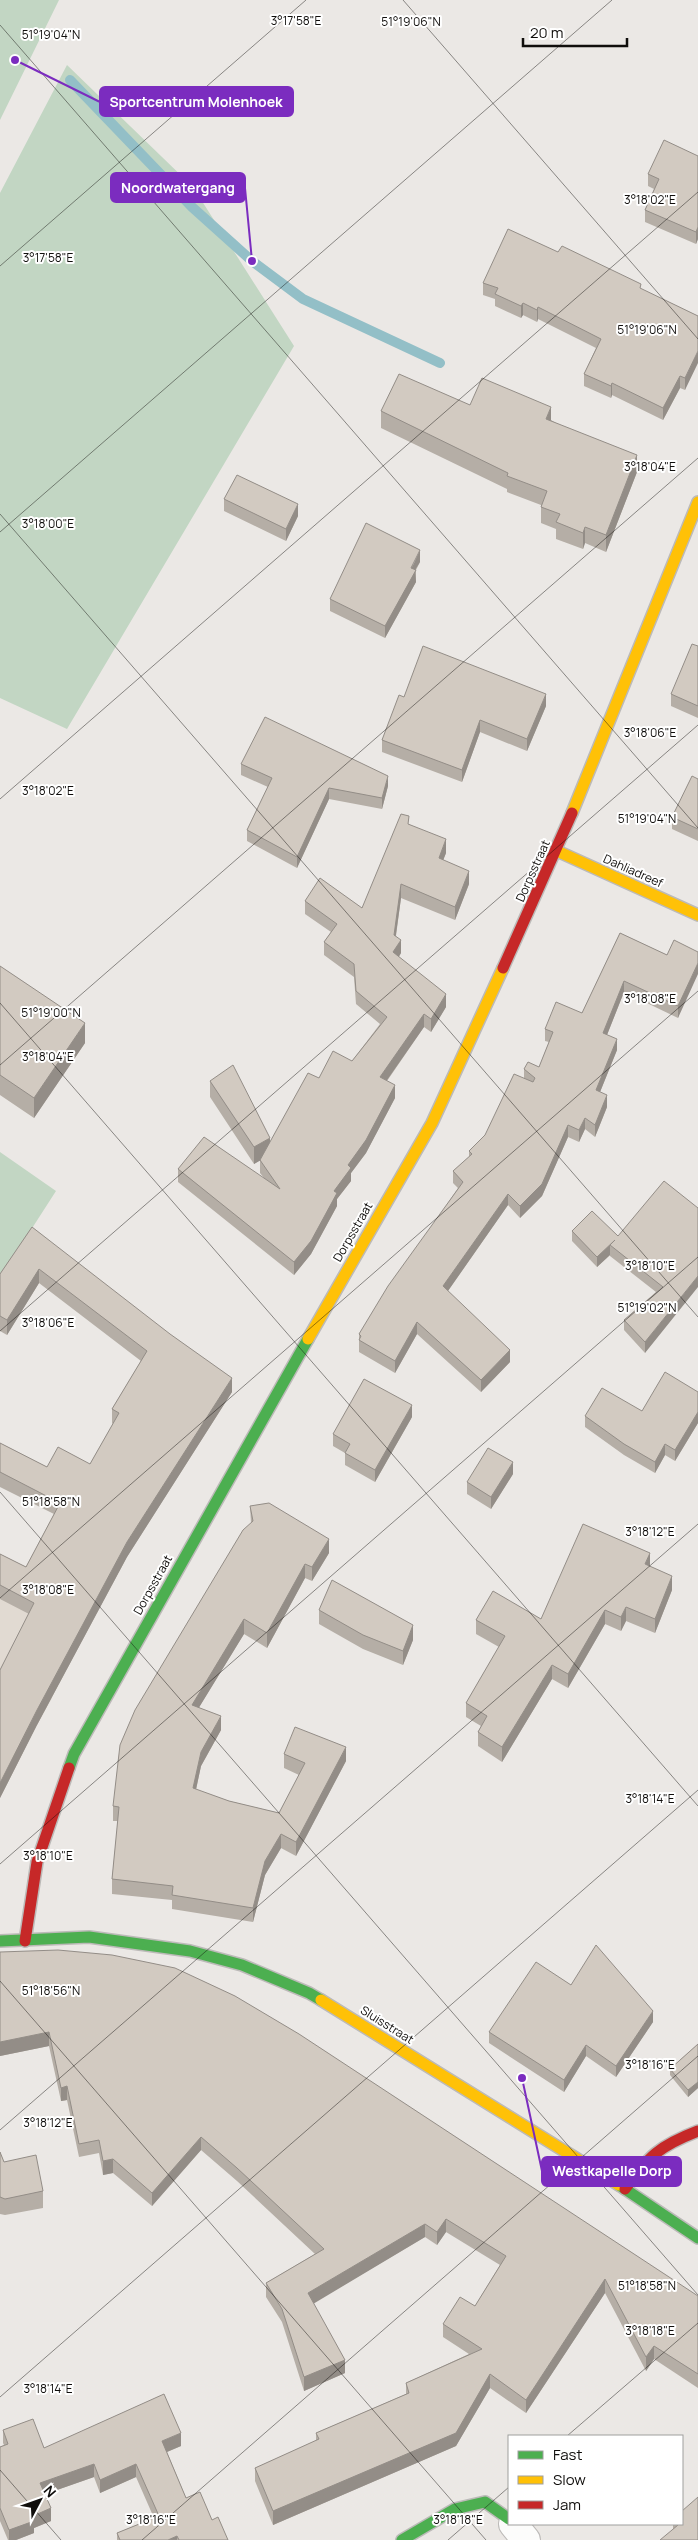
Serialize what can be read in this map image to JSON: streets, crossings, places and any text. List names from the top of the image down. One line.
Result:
{"streets":{"street":["Dorpsstraat","Dahliadreef","Sluisstraat"]},"crossings":[["Dorpsstraat","Dahliadreef"],["Dorpsstraat","Sluisstraat"]],"places":["Sportcentrum Molenhoek","Noordwatergang","Westkapelle Dorp"],"legend":["Fast","Slow","Jam"],"scale_bar":"20 m","north":"top right","coordinates":["3°17'58\"E","51°19'06\"N","51°19'04\"N","3°18'02\"E","3°18'04\"E","3°18'00\"E","3°18'06\"E","3°18'08\"E","51°19'00\"N","3°18'10\"E","51°19'02\"N","51°18'58\"N","3°18'12\"E","3°18'14\"E","51°18'56\"N","3°18'16\"E","3°18'18\"E"]}
